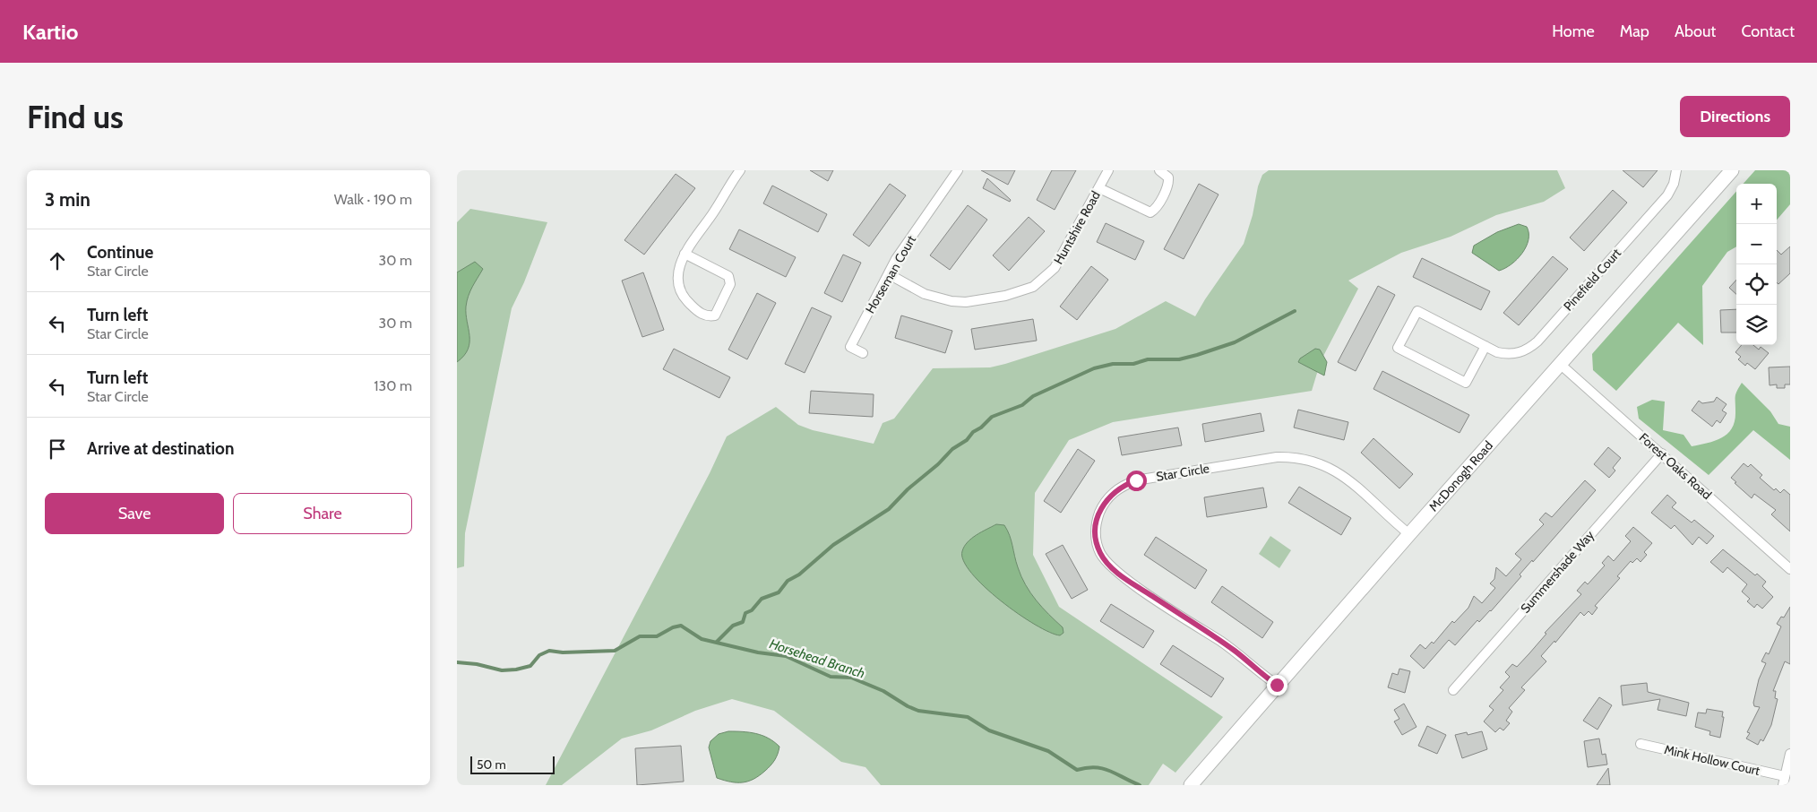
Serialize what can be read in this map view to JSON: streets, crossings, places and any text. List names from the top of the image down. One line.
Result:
{"streets":{"main road":["McDonogh Road"],"street":["Huntshire Road","Horseman Court","Pinefield Court","Forest Oaks Road","Star Circle","Summershade Way","Mink Hollow Court"]},"crossings":[["Huntshire Road","Horseman Court"],["Forest Oaks Road","McDonogh Road"],["Forest Oaks Road","Summershade Way"],["Star Circle","McDonogh Road"]],"water":["Horsehead Branch"],"scale_bar":"50 m","page":{"header":"Kartio","nav":["Home","Map","About","Contact"],"buttons":["Directions",["Save","Share"]],"title":"Find us","heading":["3 min","Walk · 190 m"],"map_buttons":["+","−"],"list":[["Continue","Star Circle","30 m"],["Turn left","Star Circle","30 m"],["Turn left","Star Circle","130 m"],"Arrive at destination"],"scale":"50 m"}}
